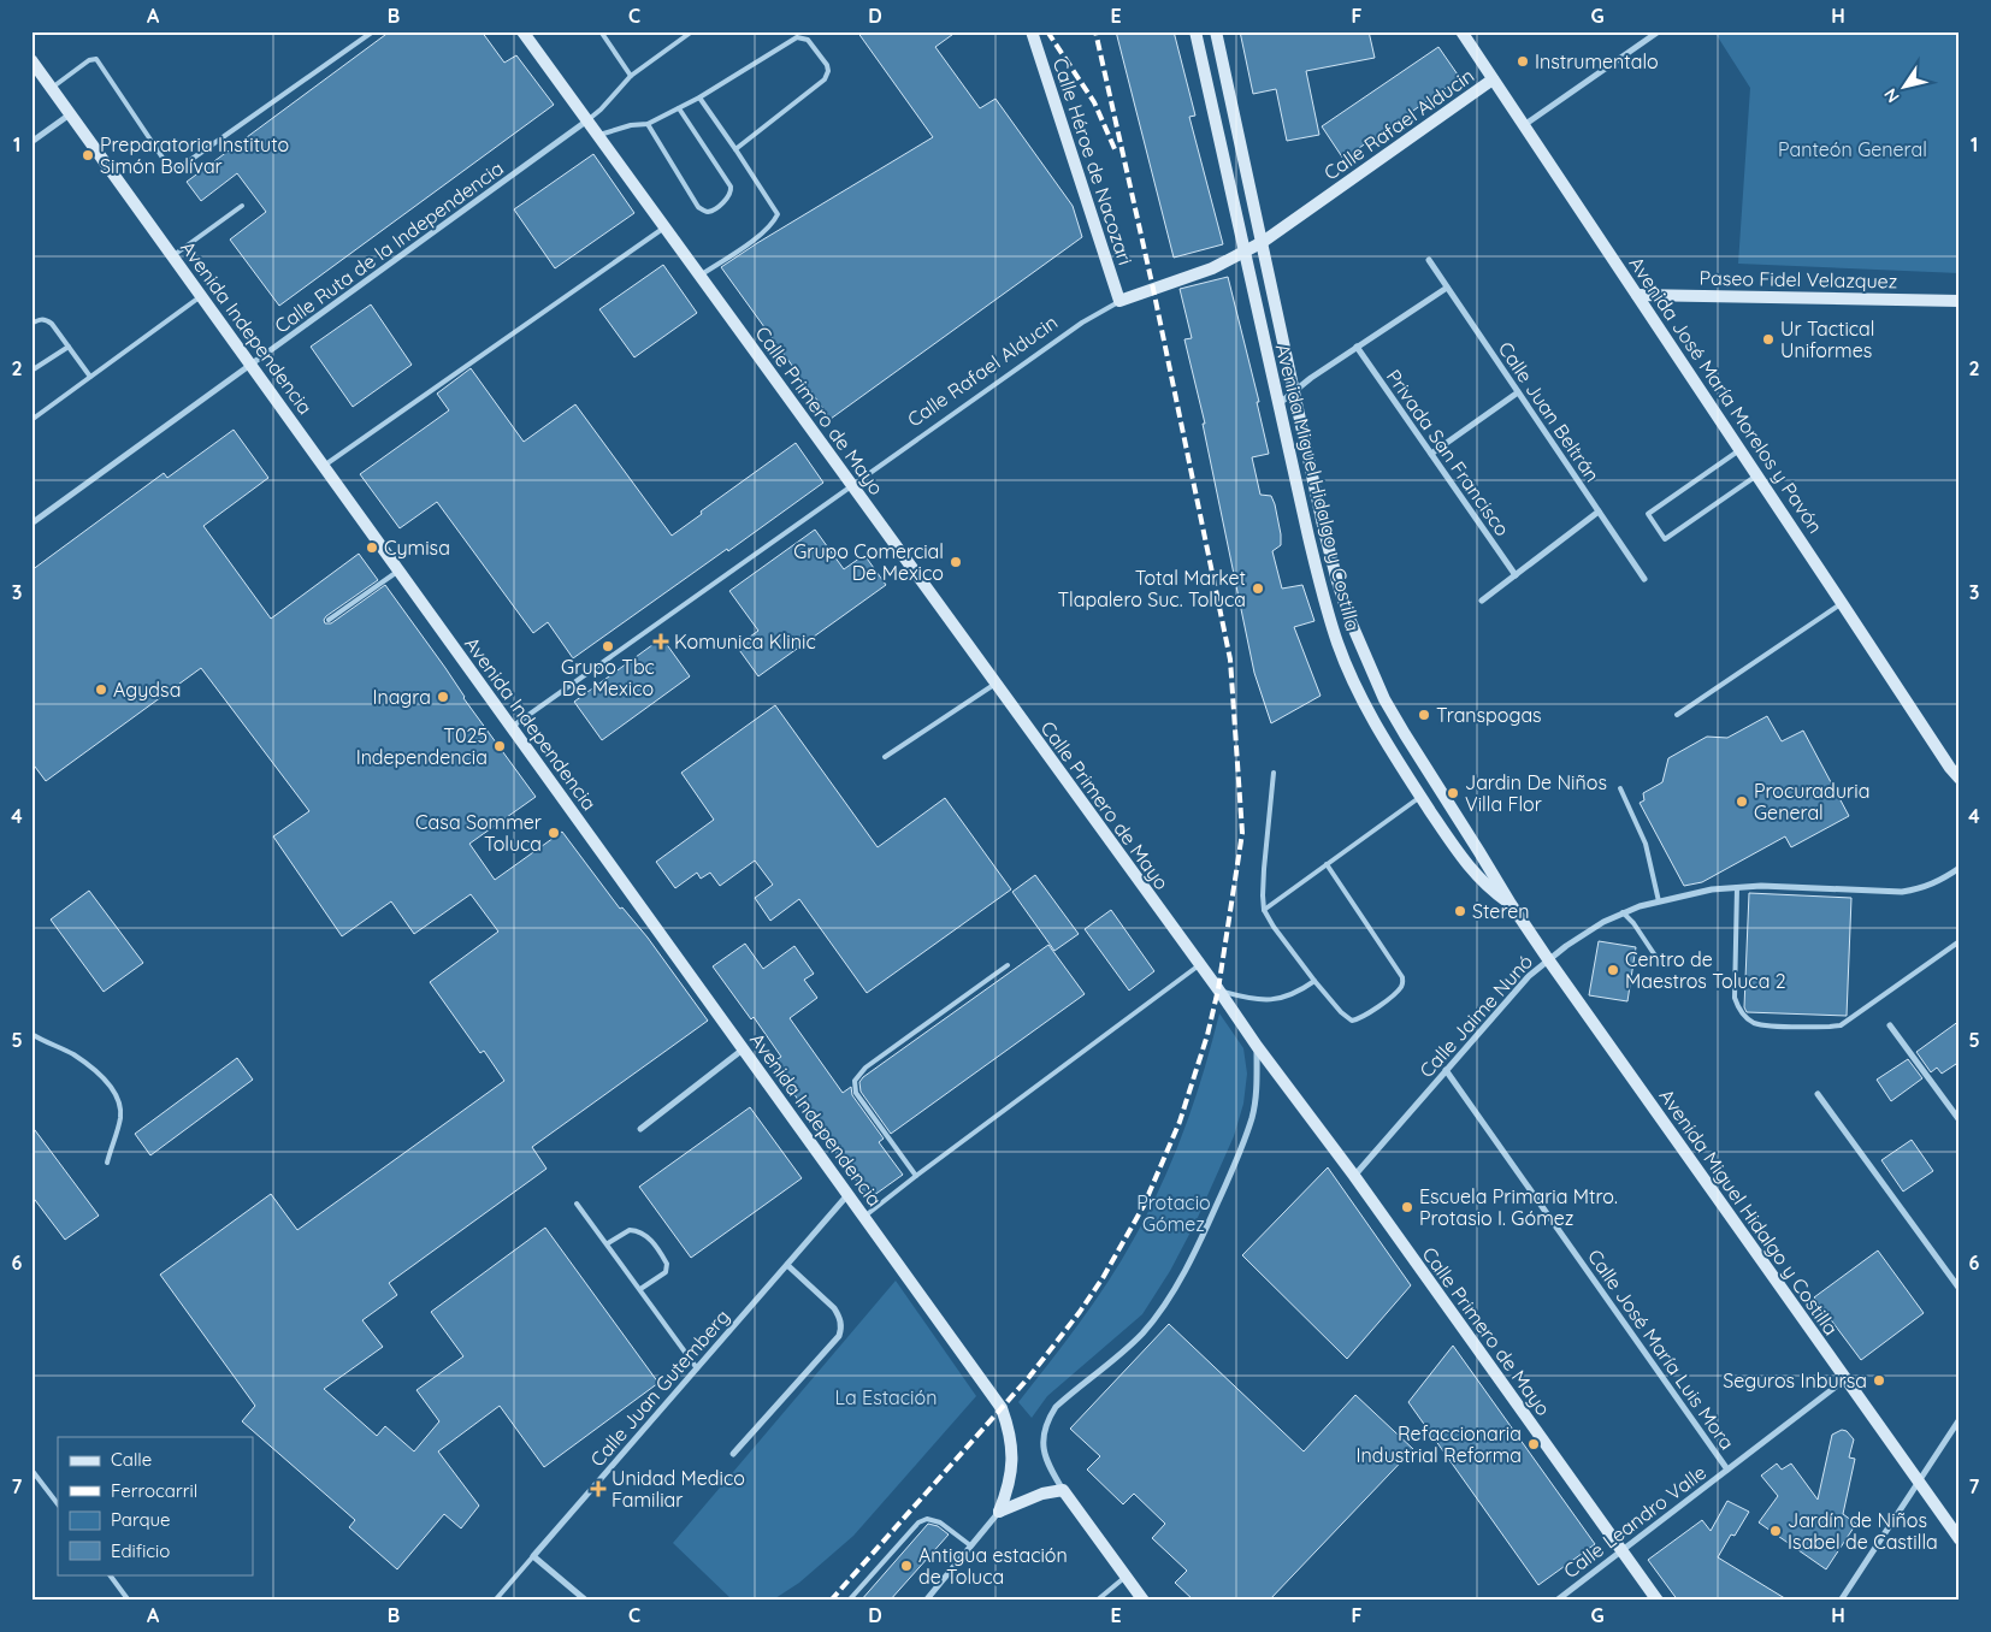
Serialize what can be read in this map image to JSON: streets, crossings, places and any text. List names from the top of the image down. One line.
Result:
{"streets":{"main road":["Calle Rafael Alducin","Calle Héroe de Nacozari","Paseo Fidel Velazquez","Avenida Independencia","Avenida José María Morelos y Pavón","Calle Primero de Mayo","Avenida Miguel Hidalgo y Costilla"],"street":["Calle Ruta de la Independencia","Calle Juan Beltrán","Privada San Francisco","Calle Jaime Nunó","Calle José María Luis Mora","Calle Juan Gutemberg","Calle Leandro Valle"]},"crossings":[["Calle Rafael Alducin","Calle Héroe de Nacozari"],["Calle Rafael Alducin","Avenida Independencia"],["Calle Rafael Alducin","Avenida José María Morelos y Pavón"],["Calle Rafael Alducin","Calle Primero de Mayo"],["Calle Rafael Alducin","Avenida Miguel Hidalgo y Costilla"],["Calle Ruta de la Independencia","Avenida Independencia"],["Calle Ruta de la Independencia","Calle Primero de Mayo"],["Paseo Fidel Velazquez","Avenida José María Morelos y Pavón"],["Avenida Independencia","Calle Juan Gutemberg"],["Calle Primero de Mayo","Calle Jaime Nunó"],["Calle Primero de Mayo","Calle Leandro Valle"],["Avenida Miguel Hidalgo y Costilla","Calle Jaime Nunó"],["Avenida Miguel Hidalgo y Costilla","Calle Leandro Valle"],["Calle Jaime Nunó","Calle José María Luis Mora"],["Calle José María Luis Mora","Calle Leandro Valle"]],"parks":["Panteón General","Protacio Gómez","La Estación"],"places":{"other":["Instrumentalo","Preparatoria Instituto Simón Bolívar","Ur Tactical Uniformes","Cymisa","Grupo Comercial De Mexico","Total Market Tlapalero Suc. Toluca","Grupo Tbc De Mexico","Agydsa","Inagra","Transpogas","T025 Independencia","Jardin De Niños Villa Flor","Procuraduria General","Casa Sommer Toluca","Steren","Centro de Maestros Toluca 2","Escuela Primaria Mtro. Protasio I. Gómez","Seguros Inbursa","Refaccionaria Industrial Reforma","Jardín de Niños Isabel de Castilla","Antigua estación de Toluca"],"health":["Komunica Klinic","Unidad Medico Familiar"]},"legend":["Calle","Ferrocarril","Parque","Edificio"],"north":"bottom left","grid":{"columns":["A","B","C","D","E","F","G","H"],"rows":["1","2","3","4","5","6","7"]}}
